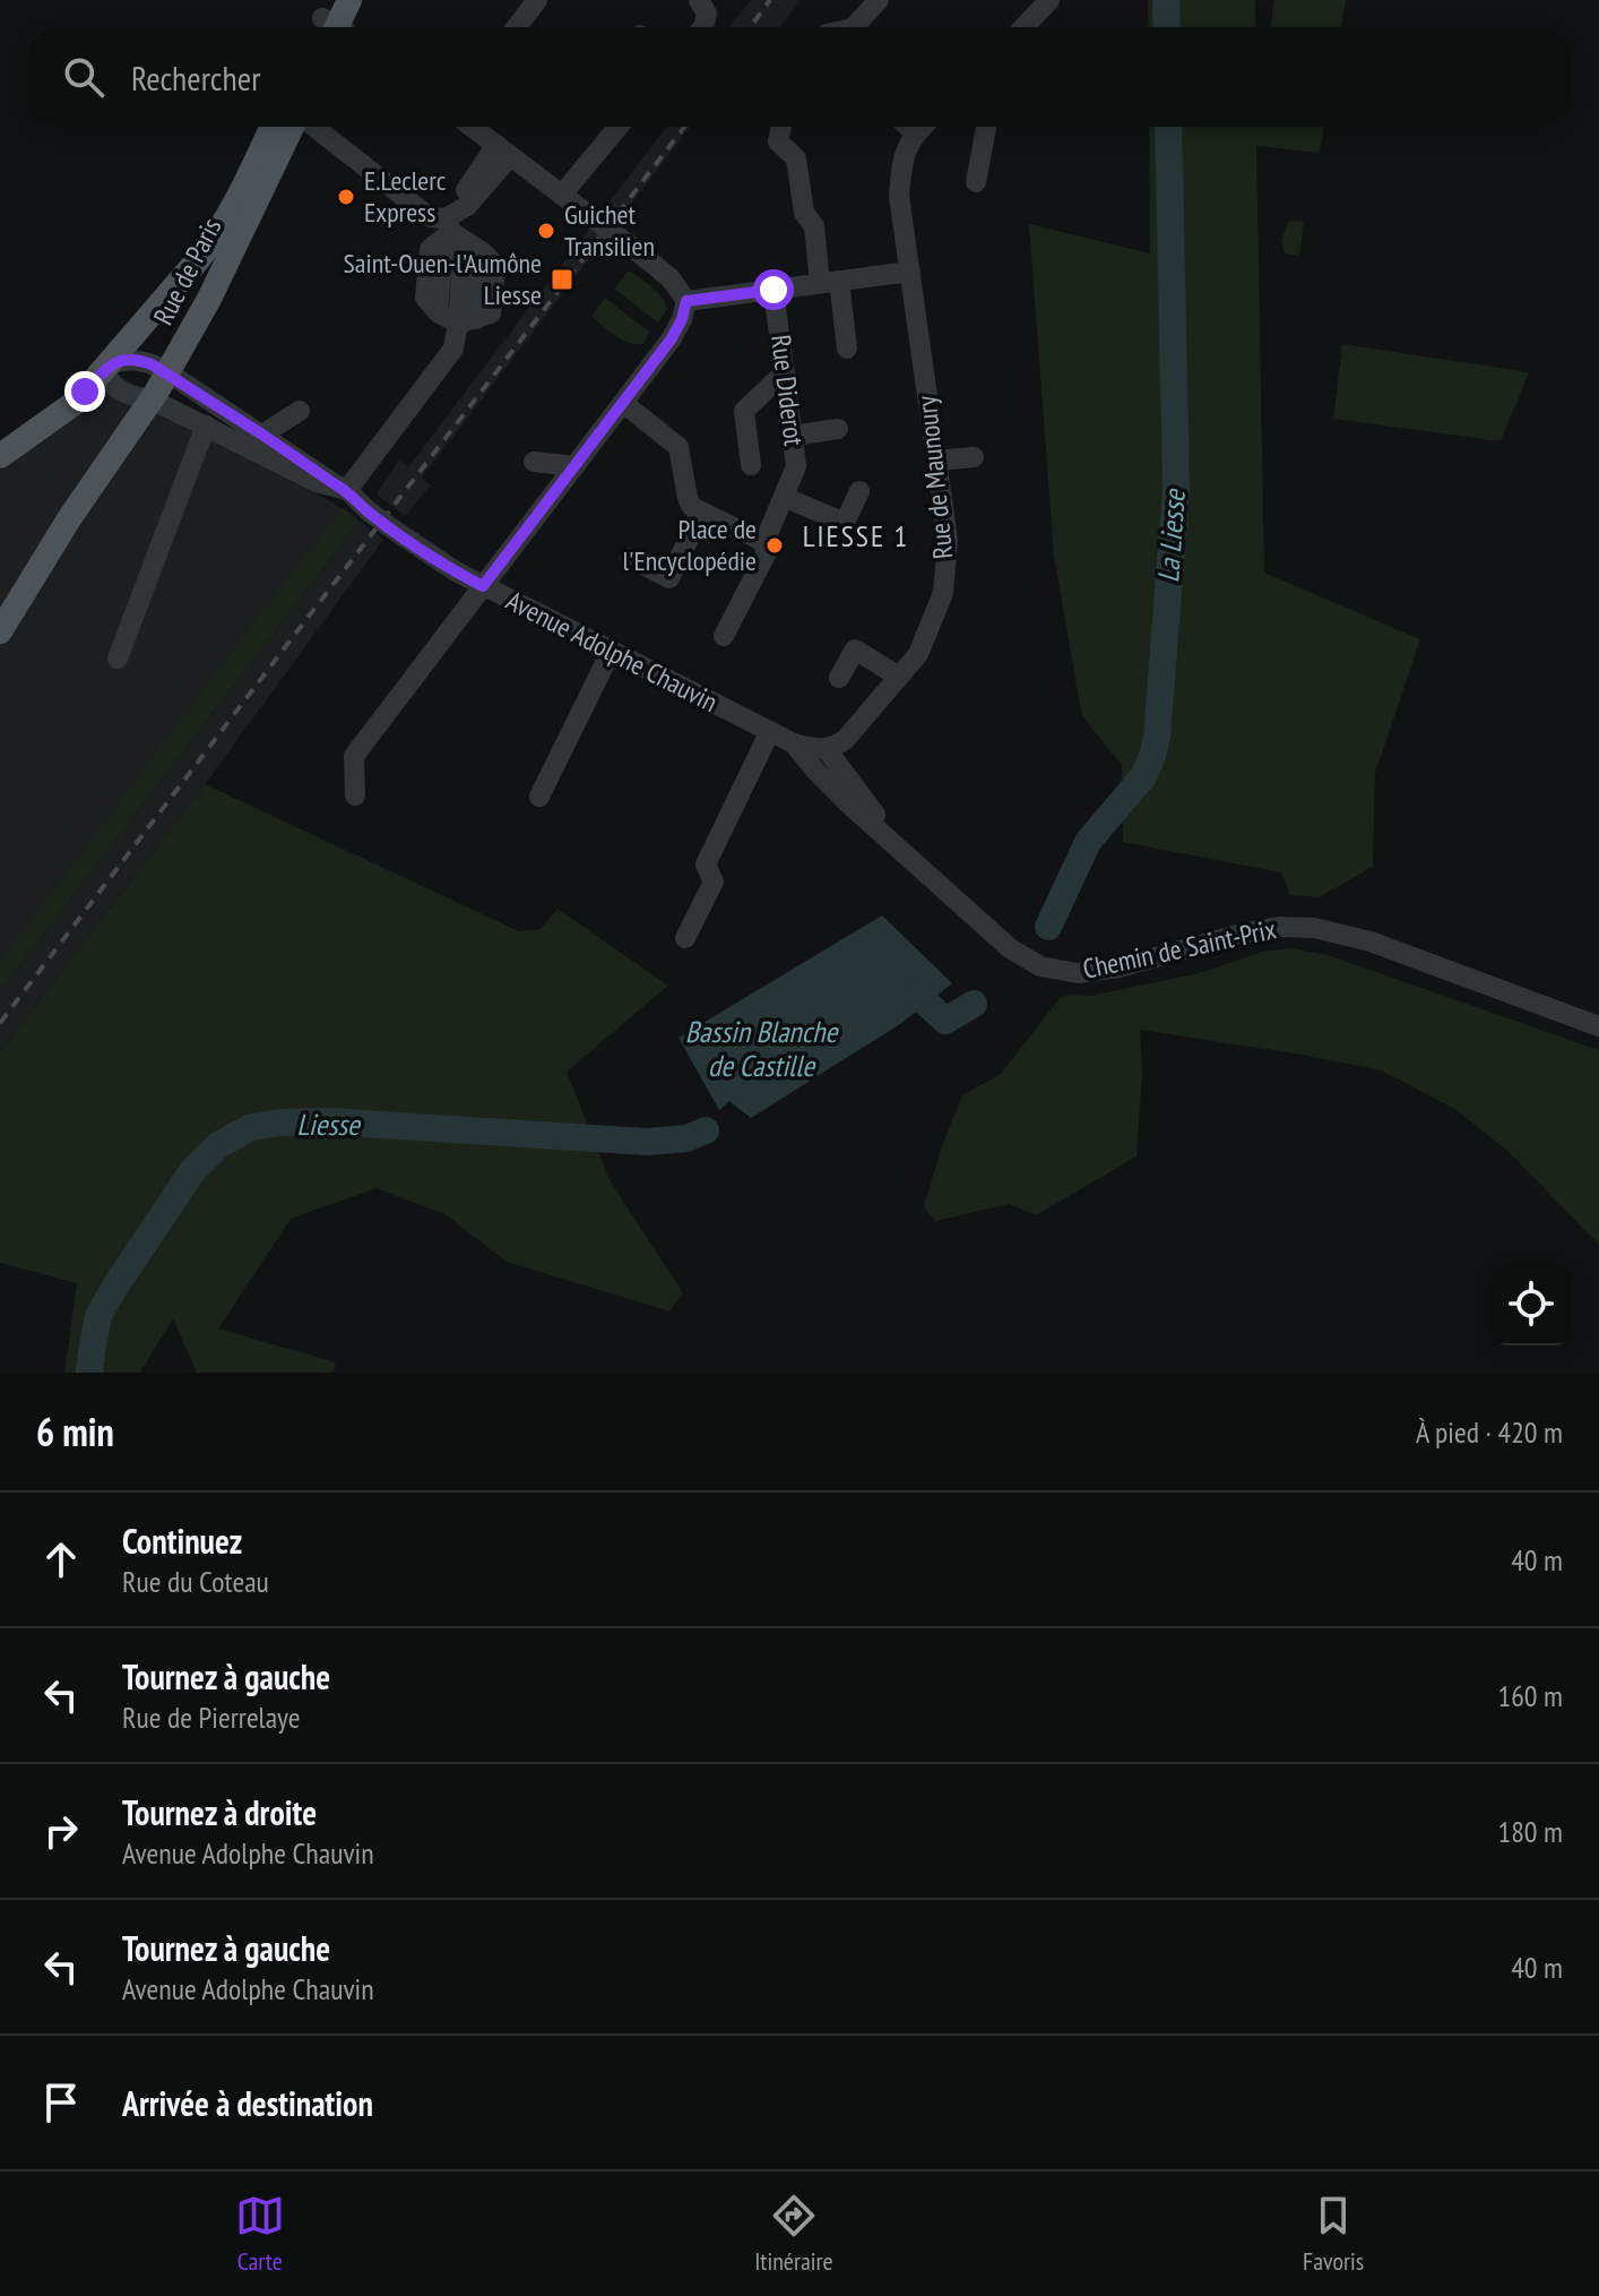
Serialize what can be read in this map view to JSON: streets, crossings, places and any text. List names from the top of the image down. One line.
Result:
{"streets":{"main road":["Rue de Paris"],"street":["Rue Diderot","Rue de Maunoury","Avenue Adolphe Chauvin","Chemin de Saint-Prix"]},"crossings":[["Rue de Paris","Avenue Adolphe Chauvin"],["Rue de Maunoury","Chemin de Saint-Prix"],["Avenue Adolphe Chauvin","Chemin de Saint-Prix"]],"districts":["LIESSE 1"],"water":["La Liesse","Bassin Blanche de Castille","Liesse"],"places":{"other":["E.Leclerc Express","Guichet Transilien","Place de l'Encyclopédie"],"transit":["Saint-Ouen-l'Aumône Liesse"]},"page":{"search":"Rechercher","heading":["6 min","À pied · 420 m"],"list":[["Continuez","Rue du Coteau","40 m"],["Tournez à gauche","Rue de Pierrelaye","160 m"],["Tournez à droite","Avenue Adolphe Chauvin","180 m"],["Tournez à gauche","Avenue Adolphe Chauvin","40 m"],"Arrivée à destination"],"nav":["Carte","Itinéraire","Favoris"]}}
